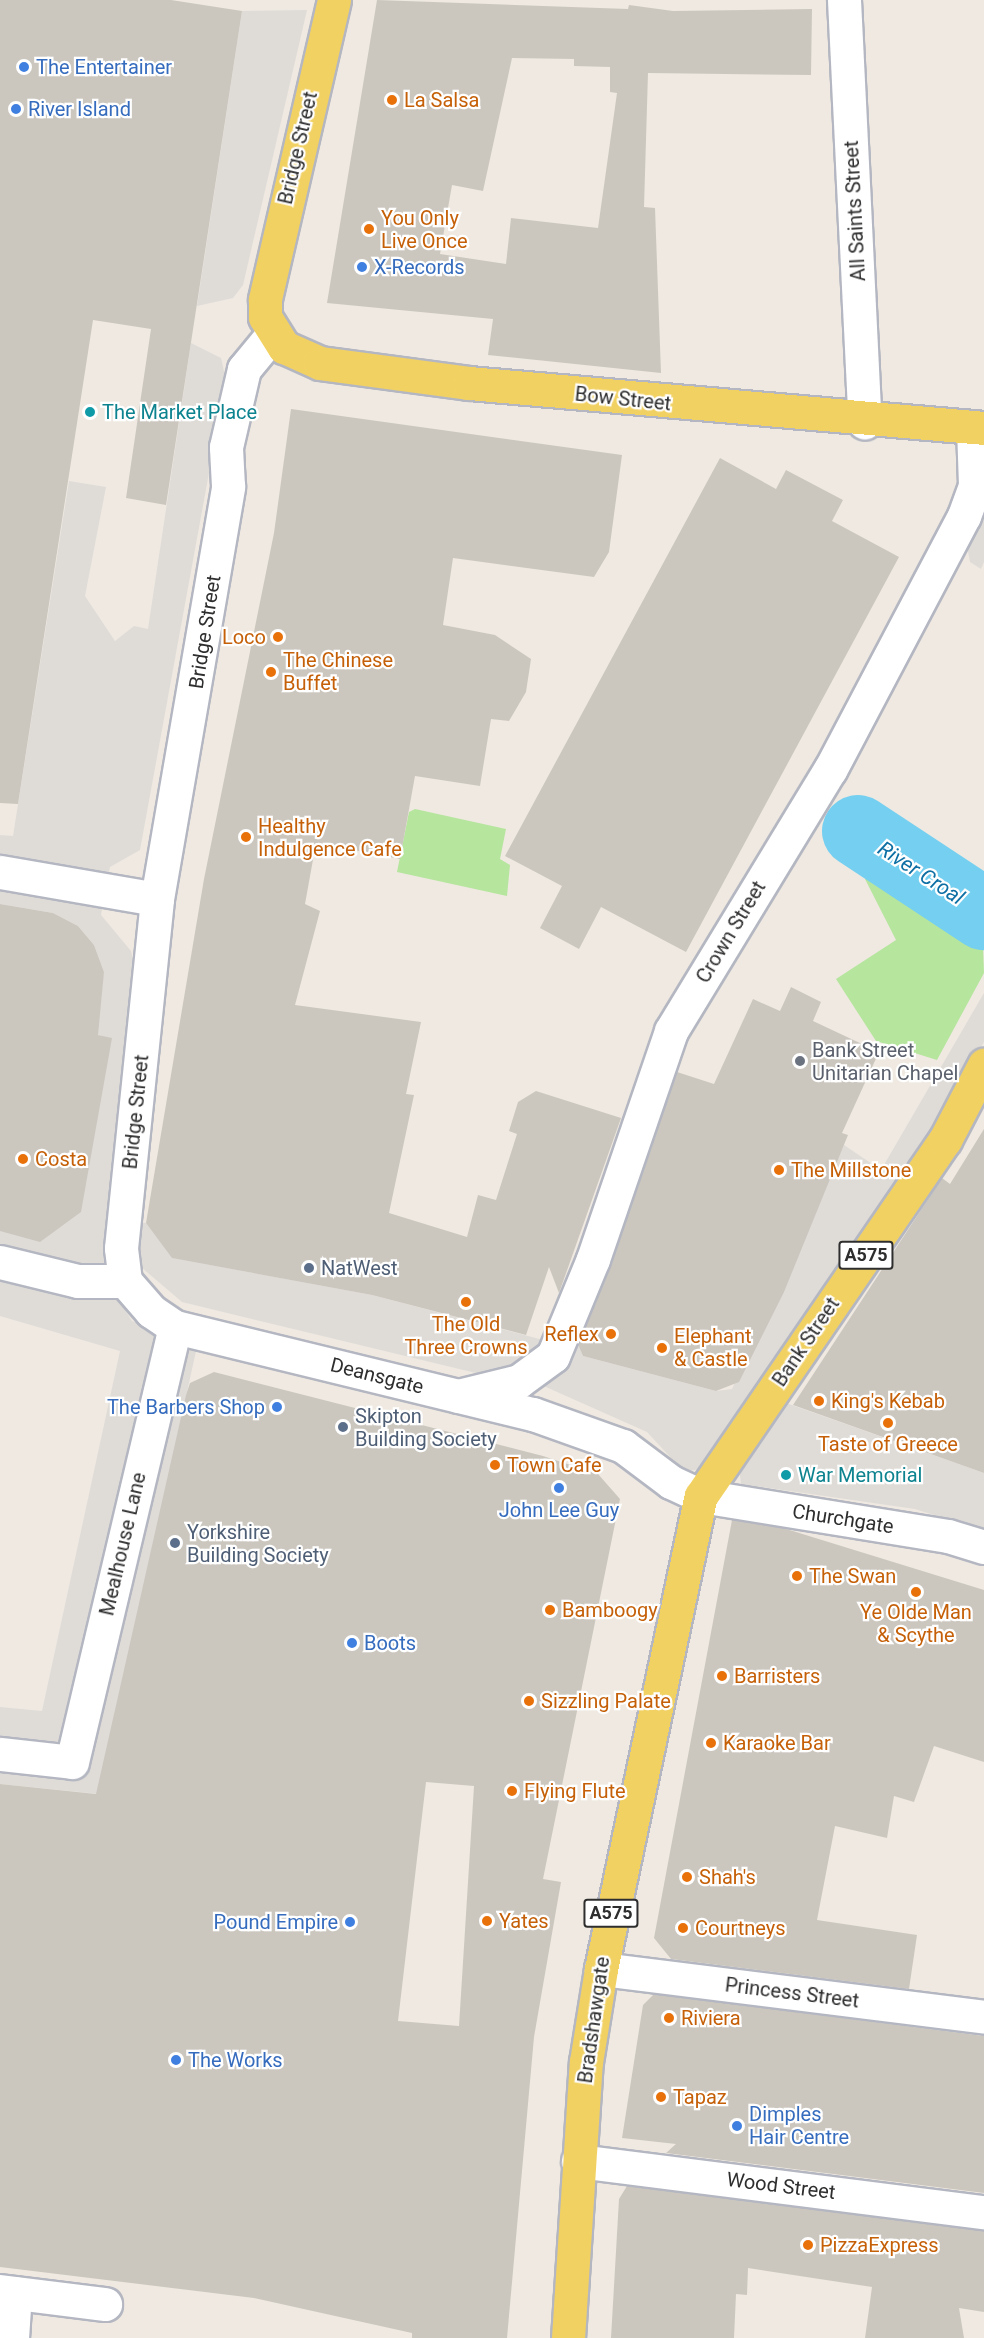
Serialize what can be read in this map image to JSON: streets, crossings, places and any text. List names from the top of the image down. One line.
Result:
{"streets":{"main road":["Bridge Street","Bow Street","A575","Bank Street","Bradshawgate"],"street":["All Saints Street","Crown Street","Deansgate","Churchgate","Mealhouse Lane","Princess Street","Wood Street"]},"crossings":[["Bridge Street","Bow Street"],["Bridge Street","Deansgate"],["All Saints Street","Bow Street"],["Bow Street","Crown Street"],["Crown Street","Deansgate"],["Bank Street","Deansgate"],["Bank Street","Churchgate"],["Bank Street","Bradshawgate"],["Deansgate","Churchgate"],["Deansgate","Mealhouse Lane"],["Deansgate","Bradshawgate"],["Churchgate","Bradshawgate"],["Princess Street","Bradshawgate"],["Bradshawgate","Wood Street"]],"water":["River Croal"],"places":["The Entertainer","La Salsa","River Island","You Only Live Once","X-Records","The Market Place","Loco","The Chinese Buffet","Healthy Indulgence Cafe","Bank Street Unitarian Chapel","Costa","The Millstone","NatWest","The Old Three Crowns","Reflex","Elephant & Castle","King's Kebab","The Barbers Shop","Taste of Greece","Skipton Building Society","Town Cafe","War Memorial","John Lee Guy","Yorkshire Building Society","The Swan","Ye Olde Man & Scythe","Bamboogy","Boots","Barristers","Sizzling Palate","Karaoke Bar","Flying Flute","Shah's","Yates","Pound Empire","Courtneys","Riviera","The Works","Tapaz","Dimples Hair Centre","PizzaExpress"]}
